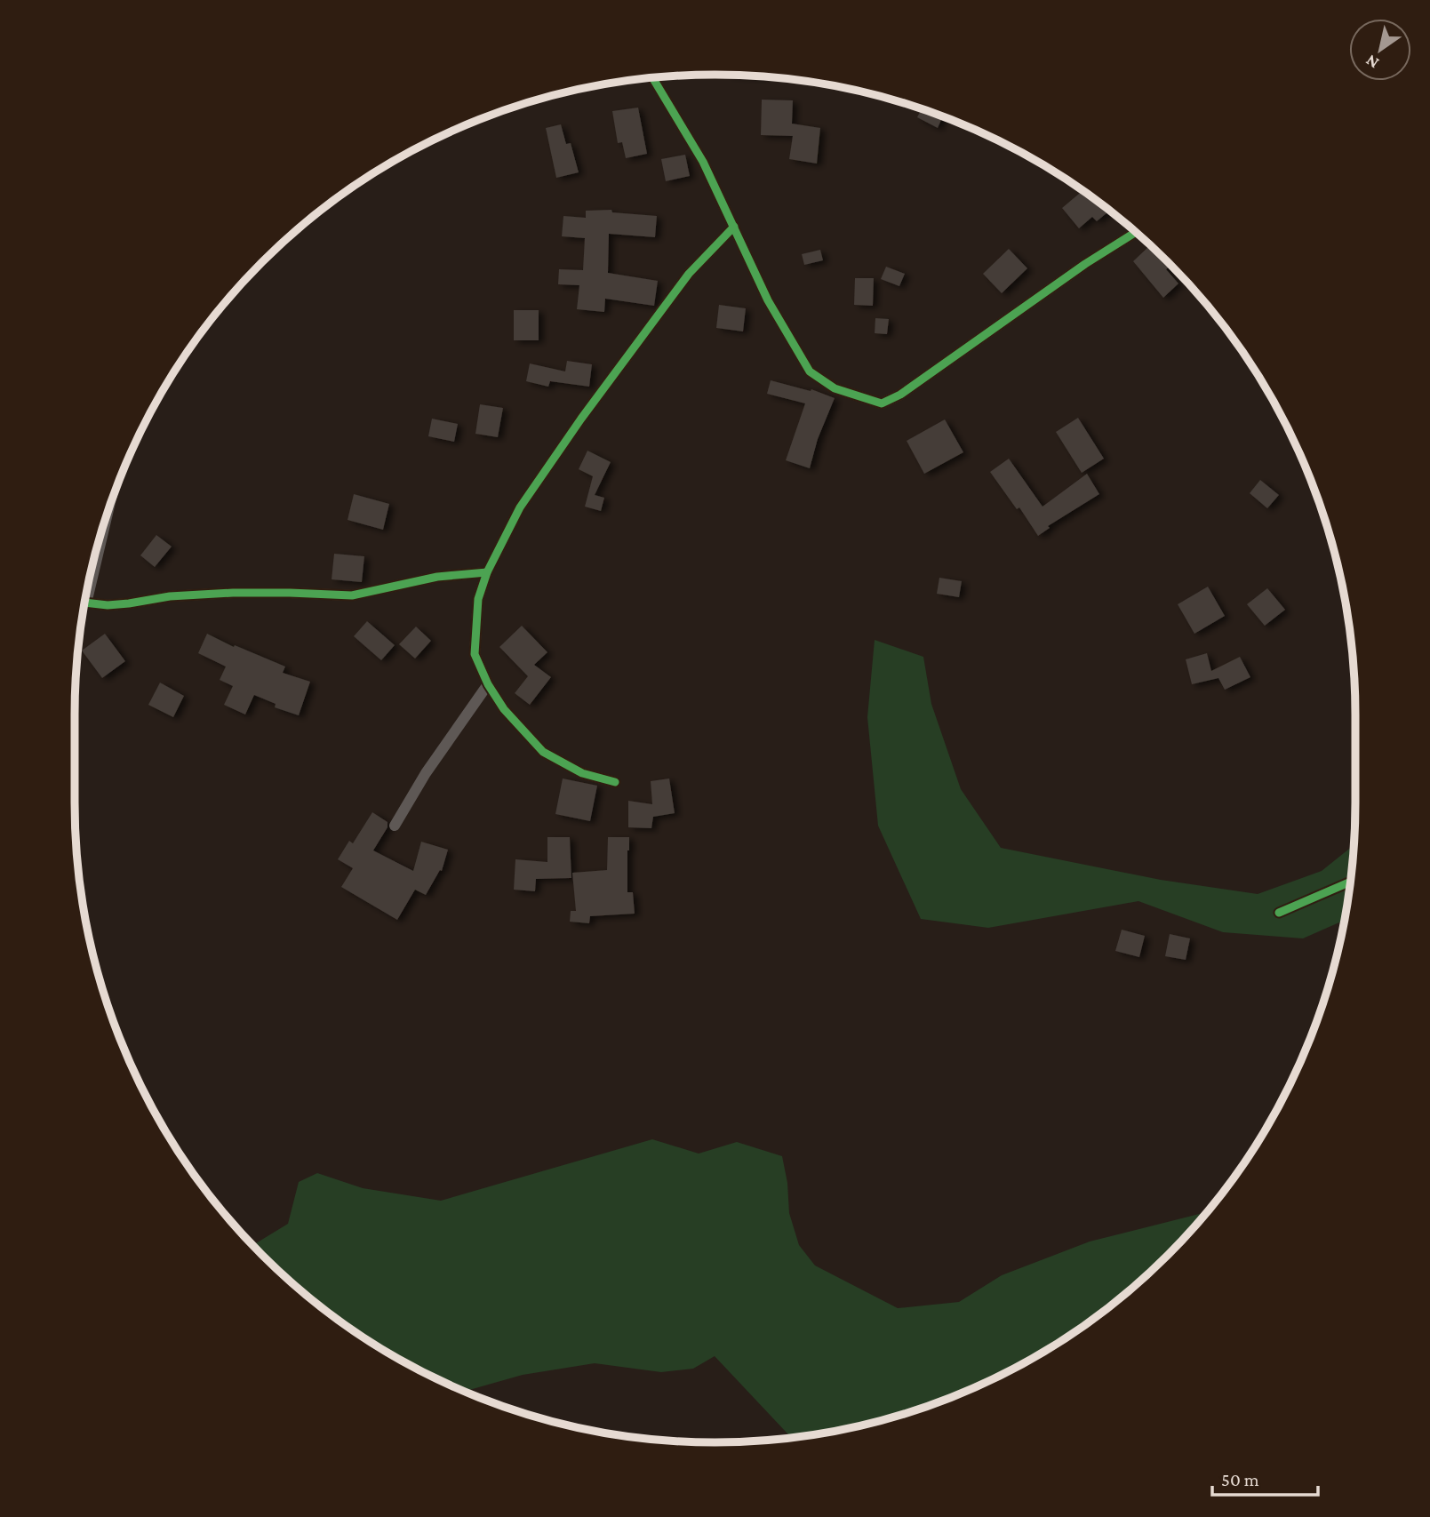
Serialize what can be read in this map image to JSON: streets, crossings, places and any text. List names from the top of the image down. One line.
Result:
{"scale_bar":"50 m","north":"bottom left"}
